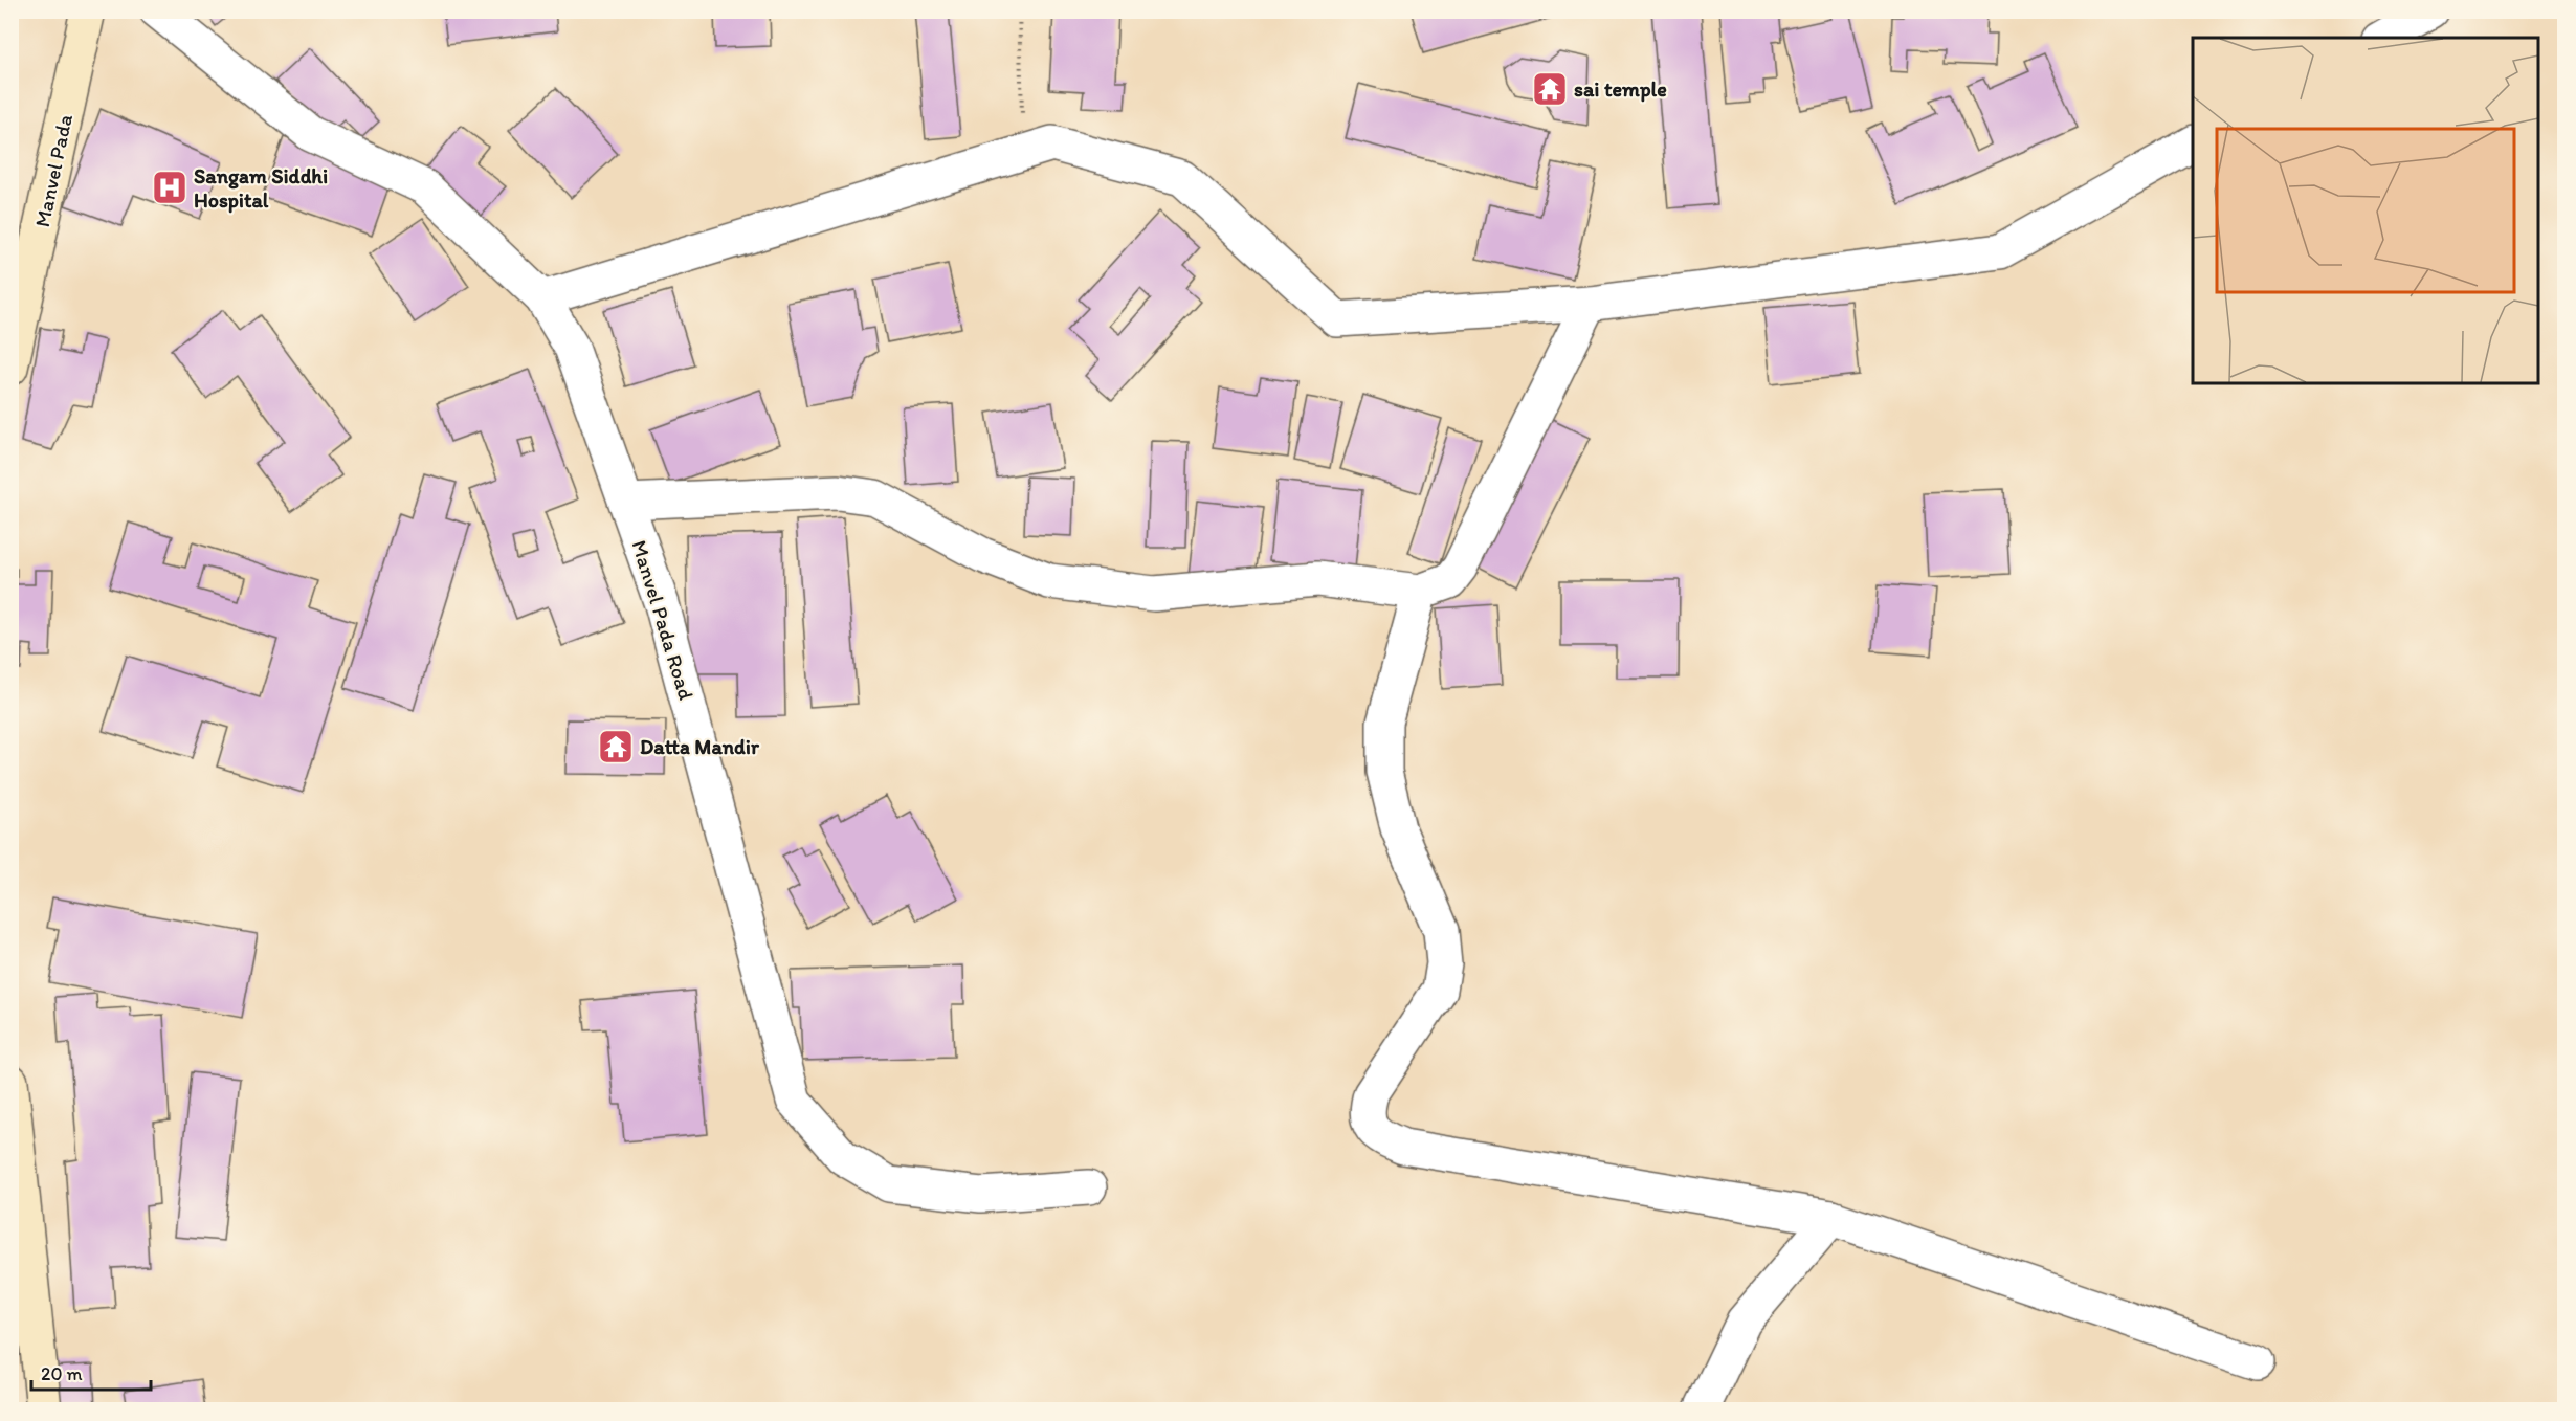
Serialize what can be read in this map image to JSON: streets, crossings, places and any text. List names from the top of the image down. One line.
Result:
{"streets":{"main road":["Manvel Pada"],"street":["Manvel Pada Road"]},"places":{"temple":["sai temple","Datta Mandir"],"hospital":["Sangam Siddhi Hospital"]},"scale_bar":"20 m"}
